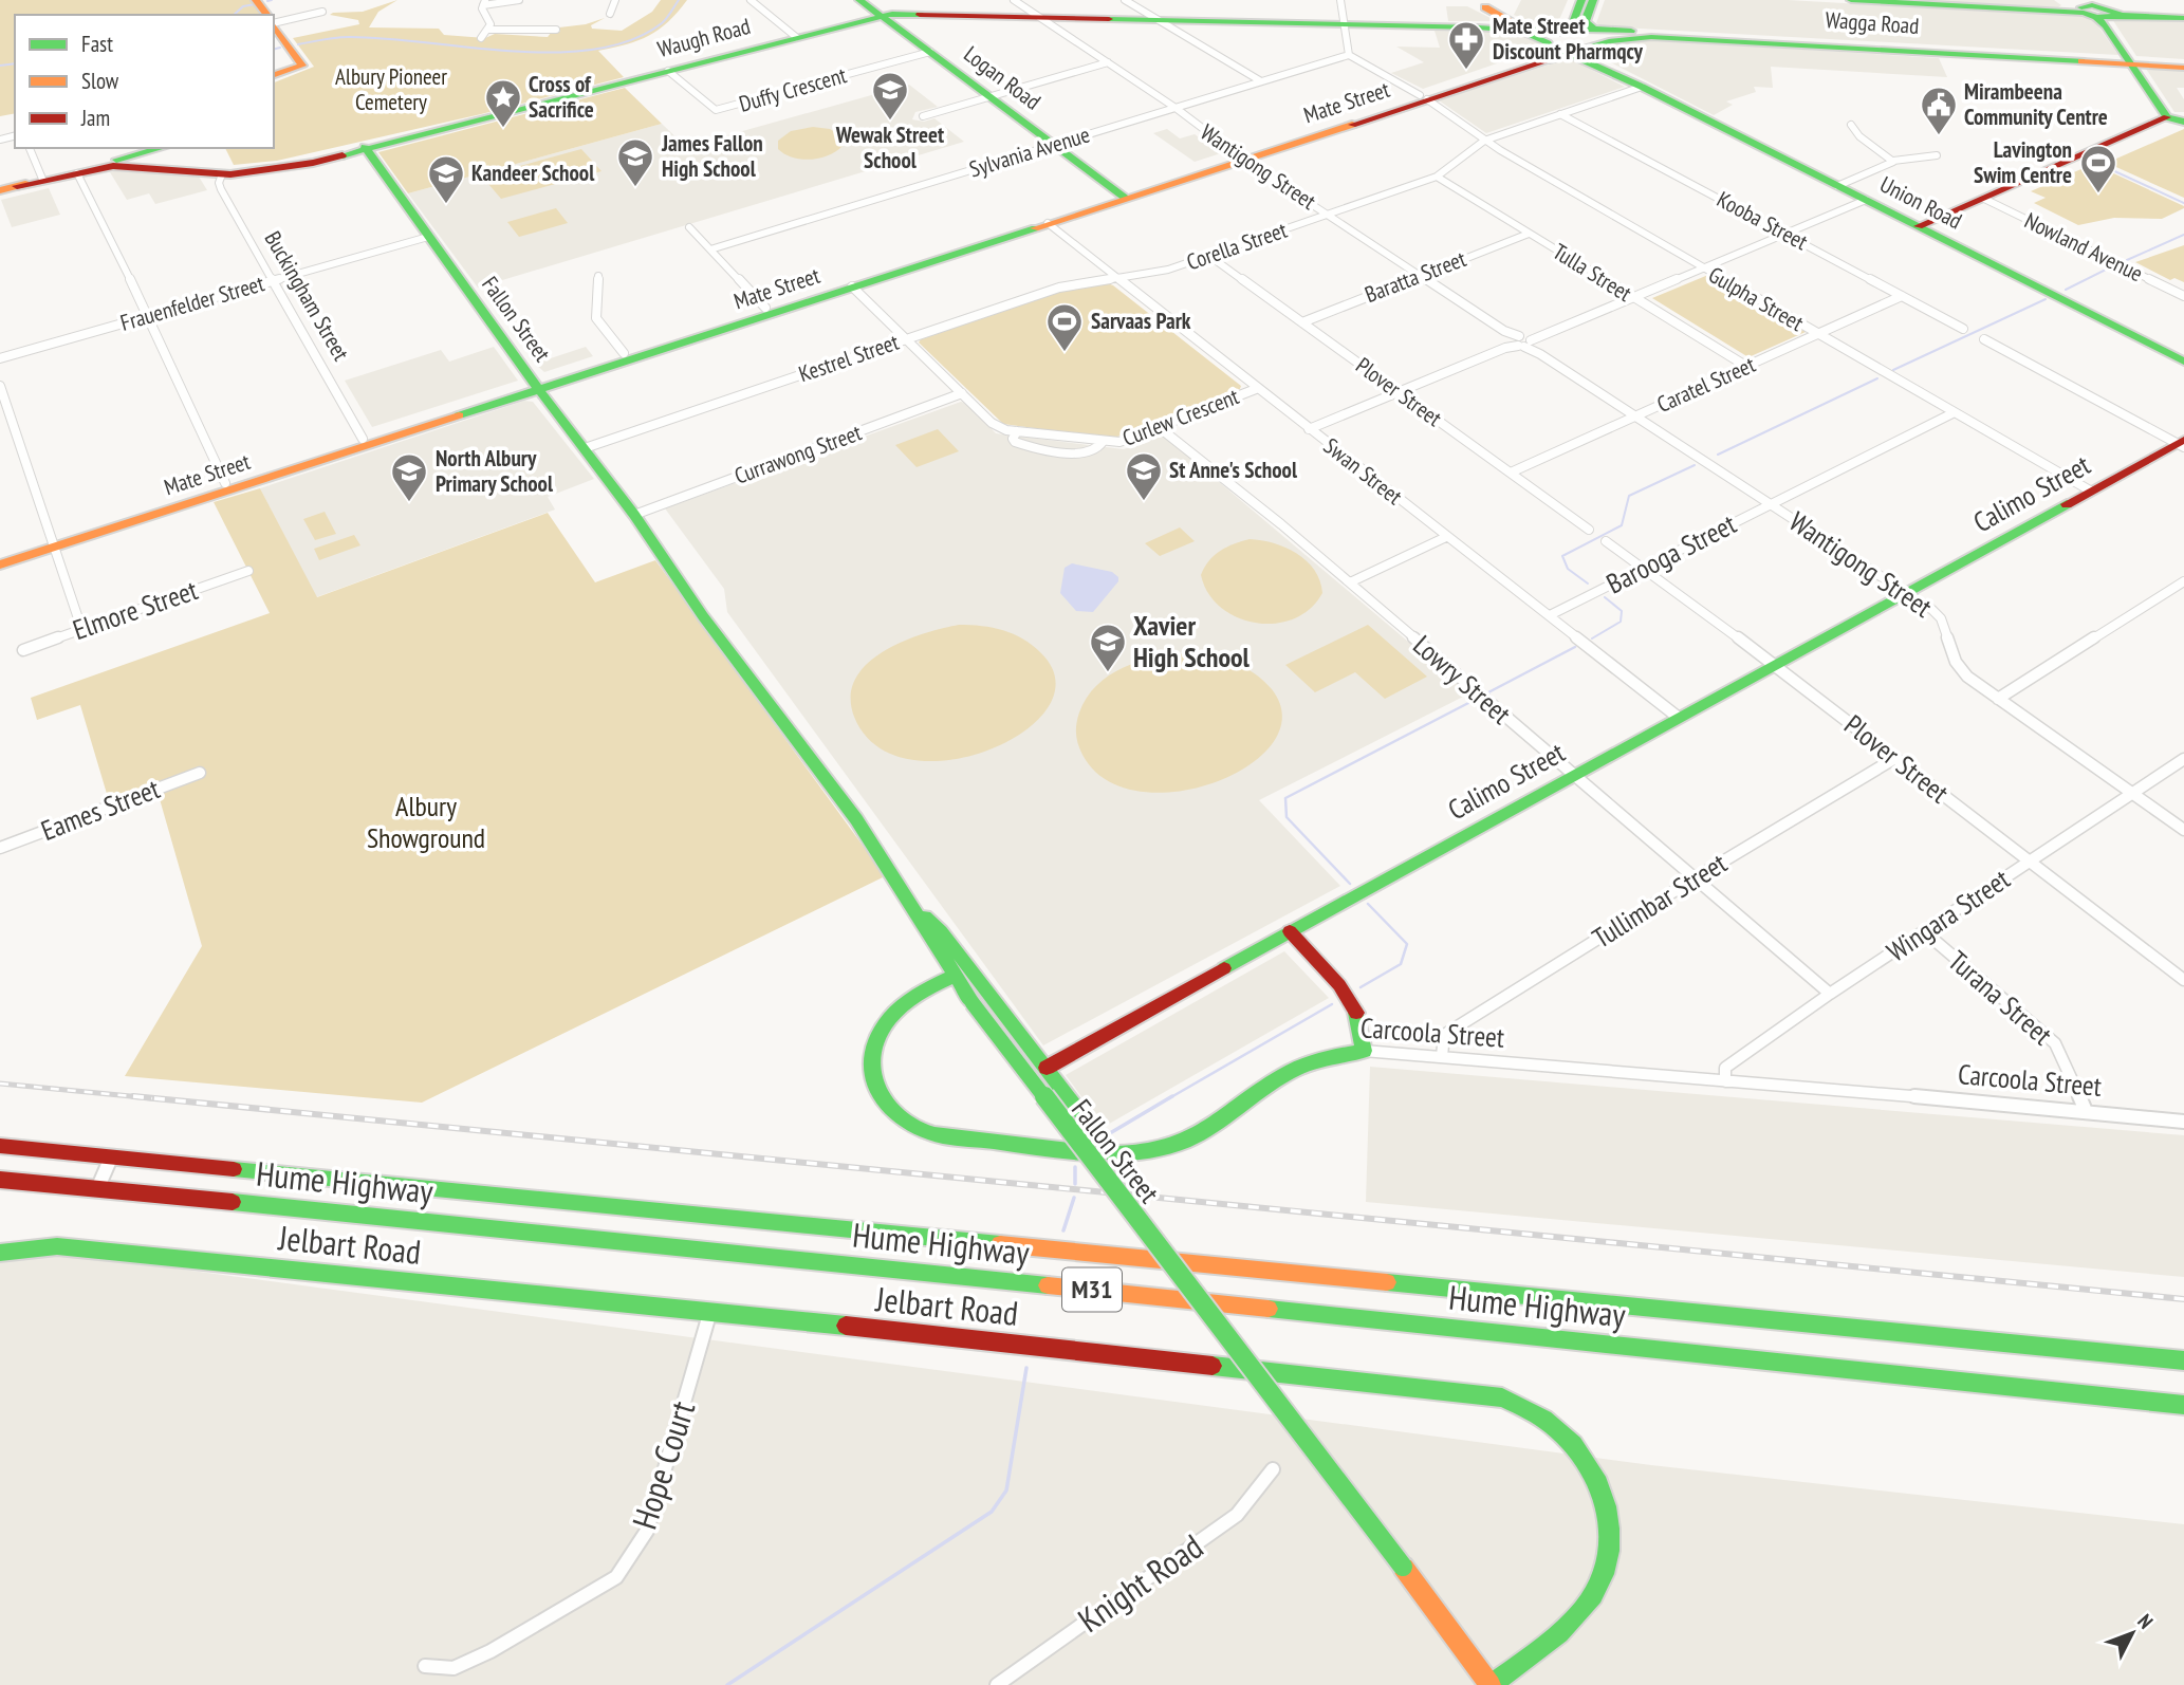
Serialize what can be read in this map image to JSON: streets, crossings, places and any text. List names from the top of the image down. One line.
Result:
{"streets":{"main road":["Wagga Road","Waugh Road","Logan Road","Mate Street","Union Road","Fallon Street","Calimo Street","Carcoola Street","Hume Highway","Jelbart Road","M31"],"street":["Duffy Crescent","Sylvania Avenue","Wantigong Street","Kooba Street","Corella Street","Nowland Avenue","Tulla Street","Baratta Street","Buckingham Street","Gulpha Street","Frauenfelder Street","Kestrel Street","Caratel Street","Plover Street","Curlew Crescent","Currawong Street","Swan Street","Barooga Street","Elmore Street","Lowry Street","Eames Street","Tullimbar Street","Wingara Street","Turana Street","Hope Court","Knight Road"]},"crossings":[["Wagga Road","Waugh Road"],["Wagga Road","Mate Street"],["Wagga Road","Union Road"],["Waugh Road","Logan Road"],["Waugh Road","Duffy Crescent"],["Waugh Road","Mate Street"],["Waugh Road","Wantigong Street"],["Waugh Road","Union Road"],["Waugh Road","Buckingham Street"],["Waugh Road","Fallon Street"],["Logan Road","Duffy Crescent"],["Logan Road","Mate Street"],["Logan Road","Sylvania Avenue"],["Mate Street","Wantigong Street"],["Mate Street","Union Road"],["Mate Street","Buckingham Street"],["Mate Street","Gulpha Street"],["Mate Street","Fallon Street"],["Mate Street","Curlew Crescent"],["Mate Street","Swan Street"],["Sylvania Avenue","Wantigong Street"],["Sylvania Avenue","Gulpha Street"],["Wantigong Street","Corella Street"],["Wantigong Street","Baratta Street"],["Wantigong Street","Caratel Street"],["Wantigong Street","Calimo Street"],["Wantigong Street","Barooga Street"],["Wantigong Street","Wingara Street"],["Union Road","Corella Street"],["Kooba Street","Corella Street"],["Kooba Street","Caratel Street"],["Corella Street","Tulla Street"],["Corella Street","Gulpha Street"],["Corella Street","Kestrel Street"],["Corella Street","Plover Street"],["Corella Street","Swan Street"],["Tulla Street","Baratta Street"],["Tulla Street","Caratel Street"],["Baratta Street","Plover Street"],["Buckingham Street","Frauenfelder Street"],["Gulpha Street","Caratel Street"],["Gulpha Street","Calimo Street"],["Gulpha Street","Barooga Street"],["Frauenfelder Street","Fallon Street"],["Fallon Street","Kestrel Street"],["Fallon Street","Currawong Street"],["Fallon Street","Carcoola Street"],["Fallon Street","Jelbart Road"],["Kestrel Street","Curlew Crescent"],["Kestrel Street","Swan Street"],["Caratel Street","Plover Street"],["Plover Street","Calimo Street"],["Plover Street","Barooga Street"],["Plover Street","Tullimbar Street"],["Plover Street","Wingara Street"],["Curlew Crescent","Currawong Street"],["Curlew Crescent","Swan Street"],["Curlew Crescent","Lowry Street"],["Swan Street","Calimo Street"],["Swan Street","Barooga Street"],["Calimo Street","Lowry Street"],["Lowry Street","Tullimbar Street"],["Lowry Street","Wingara Street"],["Tullimbar Street","Carcoola Street"],["Wingara Street","Turana Street"],["Wingara Street","Carcoola Street"],["Turana Street","Carcoola Street"],["Jelbart Road","Hope Court"]],"parks":["Albury Pioneer Cemetery","Albury Showground"],"places":{"pharmacy":["Mate Street Discount Pharmqcy"],"school or university":["Wewak Street School","James Fallon High School","Kandeer School","St Anne's School","North Albury Primary School","Xavier High School"],"place":["Cross of Sacrifice"],"public building":["Mirambeena Community Centre"],"sports":["Lavington Swim Centre","Sarvaas Park"]},"legend":["Fast","Slow","Jam"],"north":"top right"}
